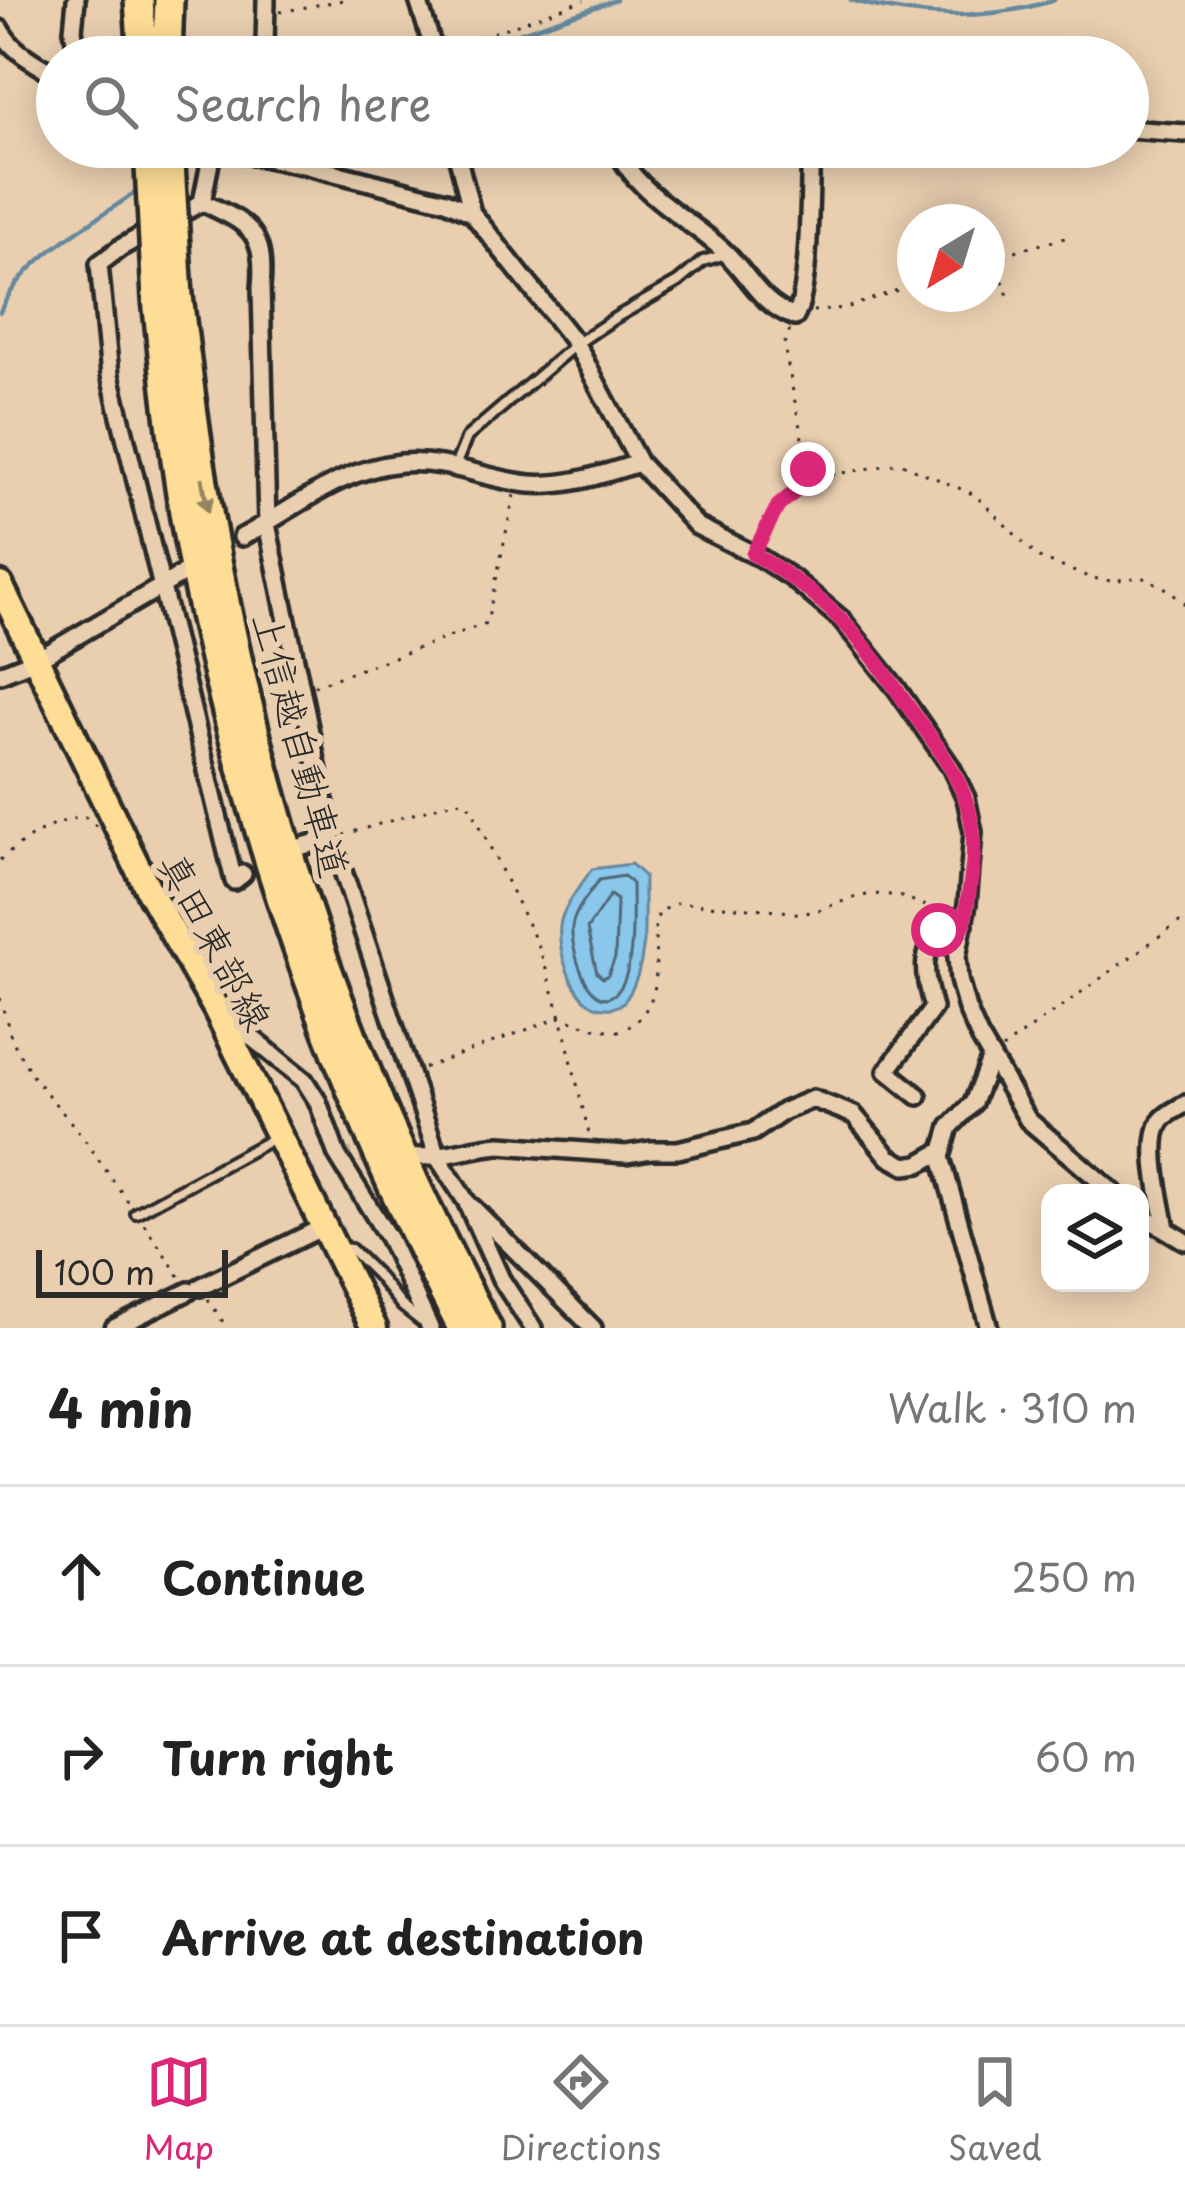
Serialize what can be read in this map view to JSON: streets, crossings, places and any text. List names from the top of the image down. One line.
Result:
{"streets":{"highway":["上信越自動車道"],"main road":["真田東部線"]},"scale_bar":"100 m","north":"bottom left","page":{"search":"Search here","scale":"100 m","heading":["4 min","Walk · 310 m"],"list":[["Continue","250 m"],["Turn right","60 m"],"Arrive at destination"],"nav":["Map","Directions","Saved"]}}
